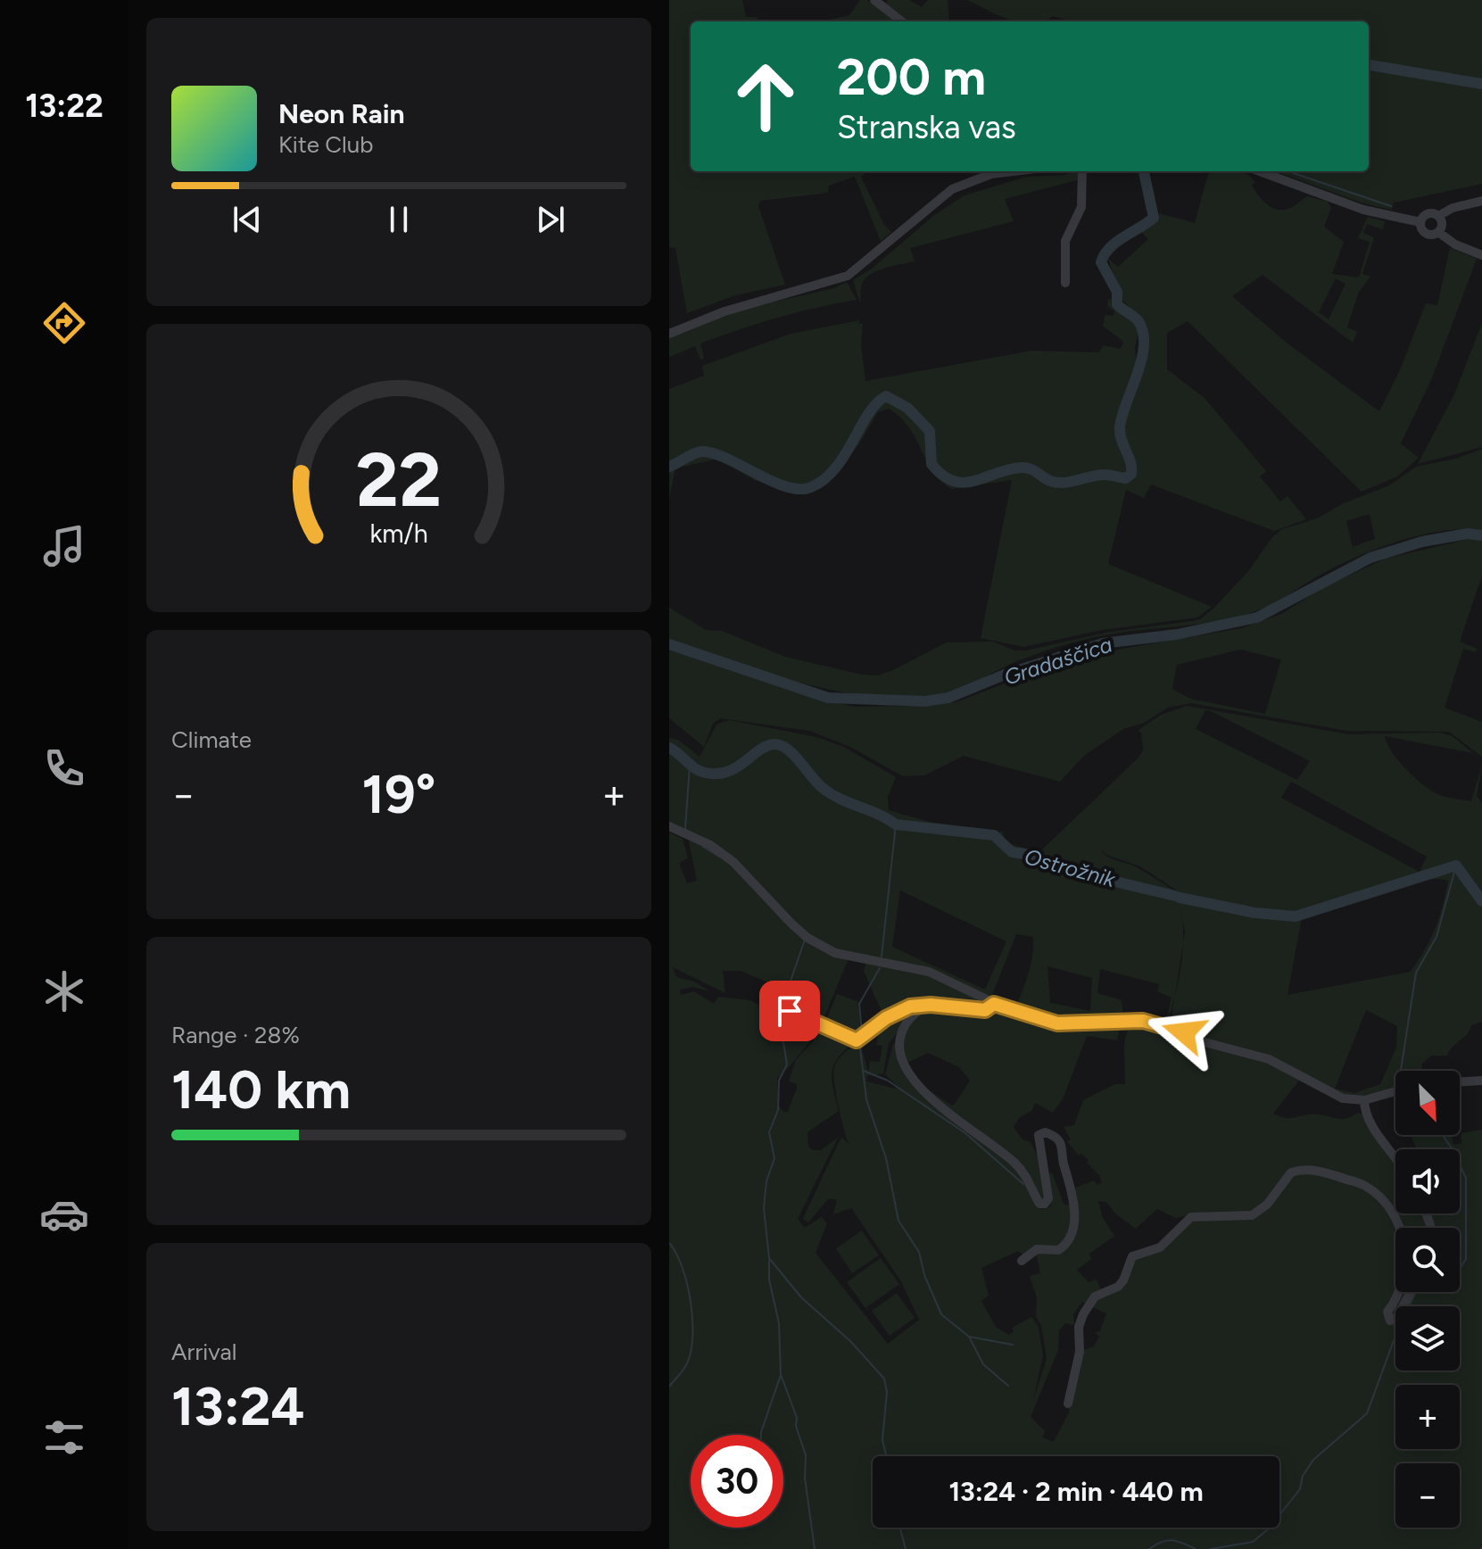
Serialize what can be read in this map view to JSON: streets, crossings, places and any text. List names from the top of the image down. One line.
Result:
{"water":["Gradaščica","Ostrožnik"],"north":"bottom right","page":{"tabs":"13:22","turn":["200 m","Stranska vas"],"song":["Neon Rain","Kite Club"],"tile":["Climate",["Range · 28%","140 km"],["Arrival","13:24"]],"heat":["−","19°","+"],"map_buttons":["+","−"],"limit":"30","trip":"13:24 · 2 min · 440 m","gauge":["22","km/h"]}}
